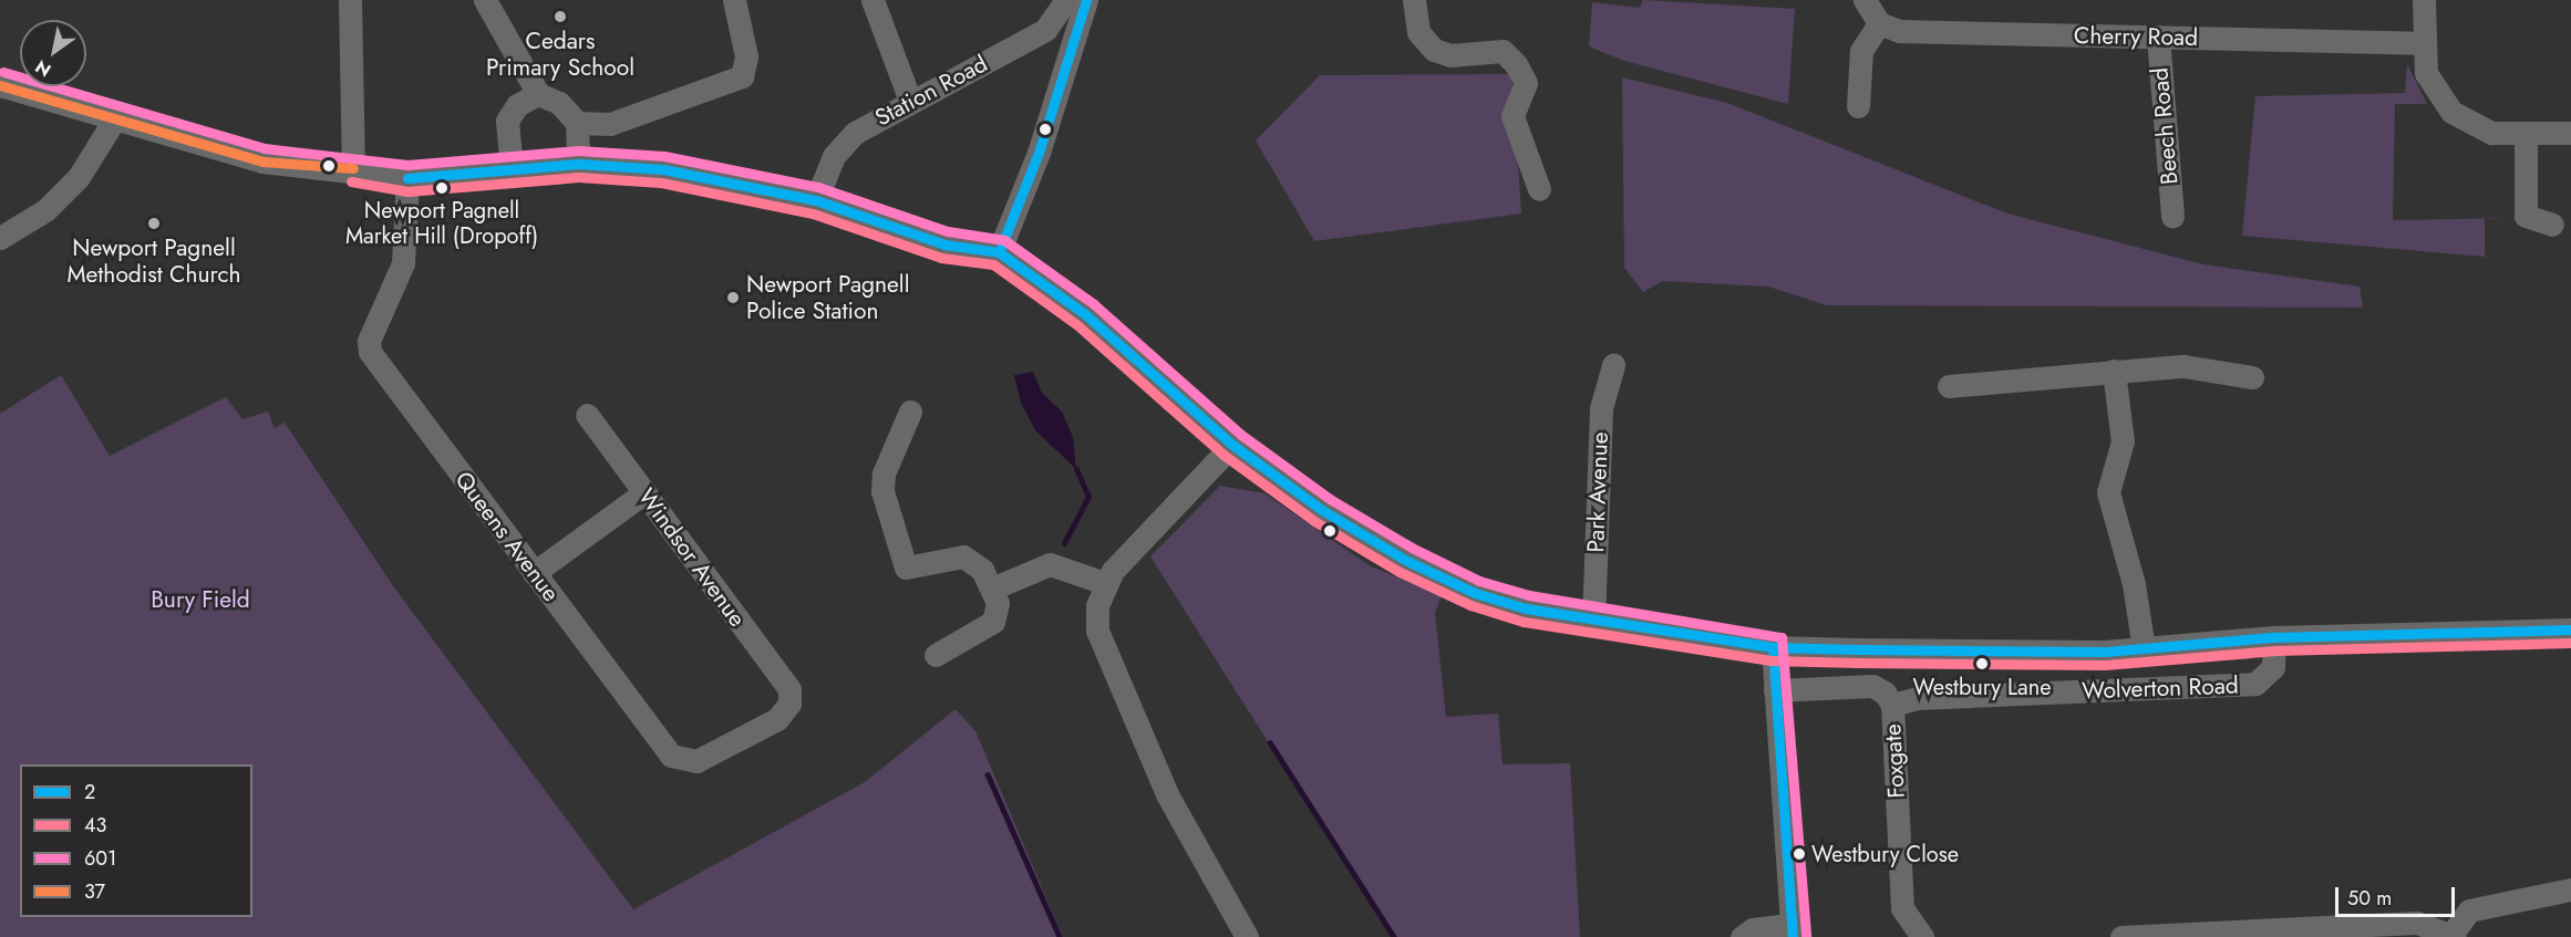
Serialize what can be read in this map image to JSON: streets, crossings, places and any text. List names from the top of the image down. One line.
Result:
{"streets":{"street":["Cherry Road","Station Road","Beech Road","Park Avenue","Queens Avenue","Windsor Avenue","Wolverton Road","Foxgate"]},"crossings":[["Cherry Road","Beech Road"],["Park Avenue","Wolverton Road"],["Queens Avenue","Windsor Avenue"],["Wolverton Road","Foxgate"]],"parks":["Bury Field"],"places":["Cedars Primary School","Newport Pagnell Market Hill (Dropoff)","Newport Pagnell Methodist Church","Newport Pagnell Police Station","Westbury Lane","Westbury Close"],"lines":["transit line 2","transit line 601","transit line 37","transit line 43"],"legend":["2","43","601","37"],"scale_bar":"50 m","north":"bottom left"}
